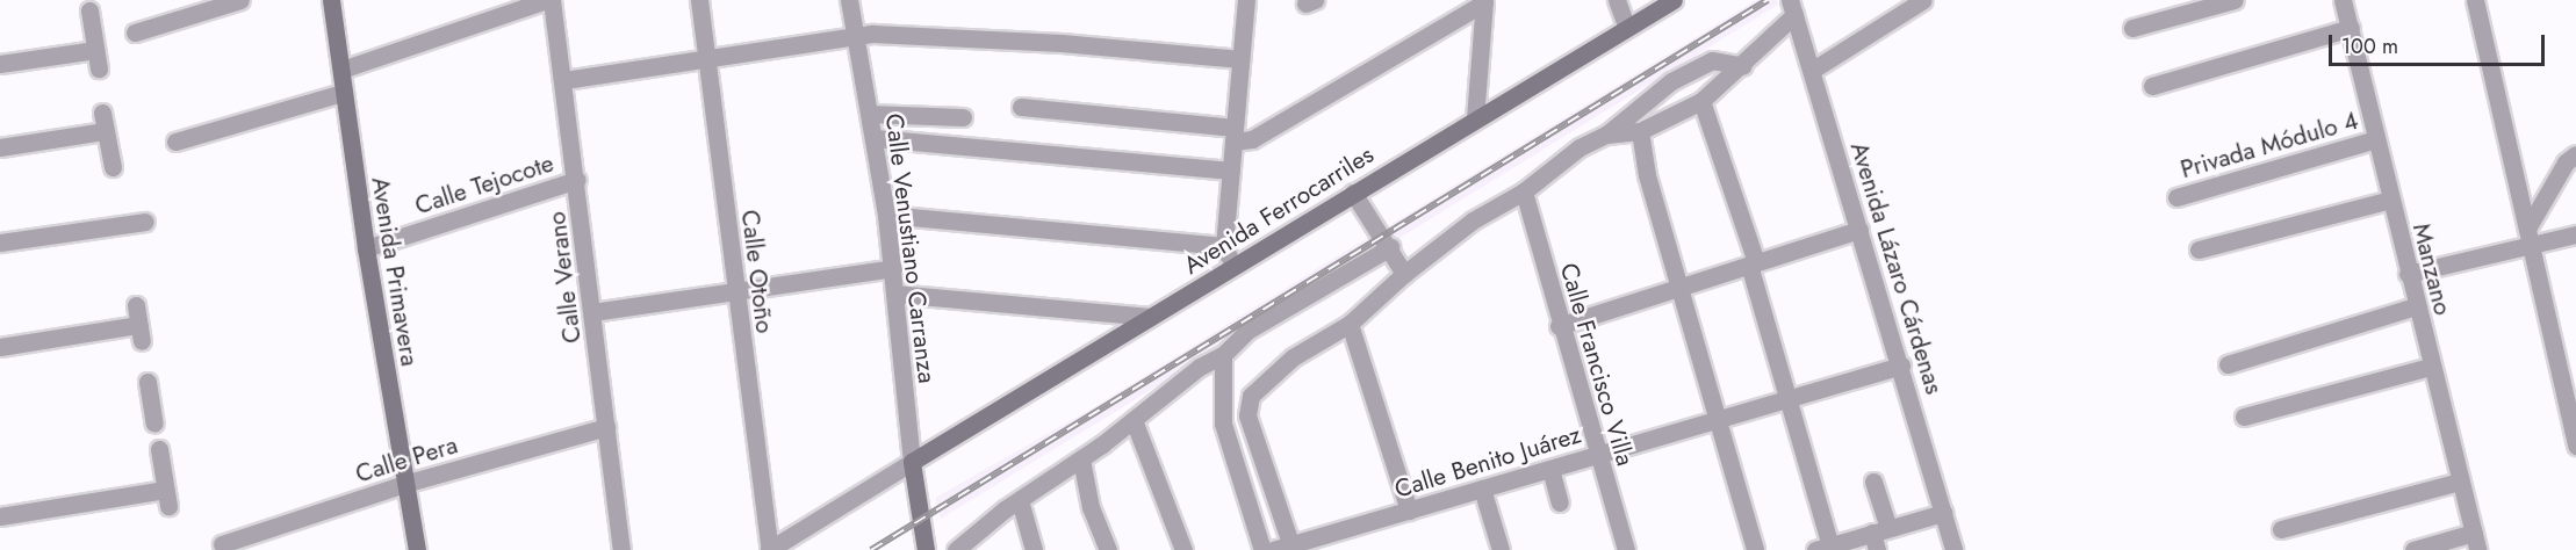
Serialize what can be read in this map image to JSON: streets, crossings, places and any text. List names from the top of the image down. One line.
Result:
{"streets":{"street":["Privada Módulo 4","Calle Tejocote","Avenida Ferrocarriles","Calle Venustiano Carranza","Avenida Lázaro Cárdenas","Manzano","Avenida Primavera","Calle Otoño","Calle Verano","Calle Francisco Villa","Calle Pera","Calle Benito Juárez"]},"crossings":[["Privada Módulo 4","Manzano"],["Calle Tejocote","Avenida Primavera"],["Calle Tejocote","Calle Verano"],["Avenida Ferrocarriles","Calle Venustiano Carranza"],["Avenida Lázaro Cárdenas","Calle Benito Juárez"],["Avenida Primavera","Calle Pera"],["Calle Verano","Calle Pera"],["Calle Francisco Villa","Calle Benito Juárez"]],"scale_bar":"100 m"}
